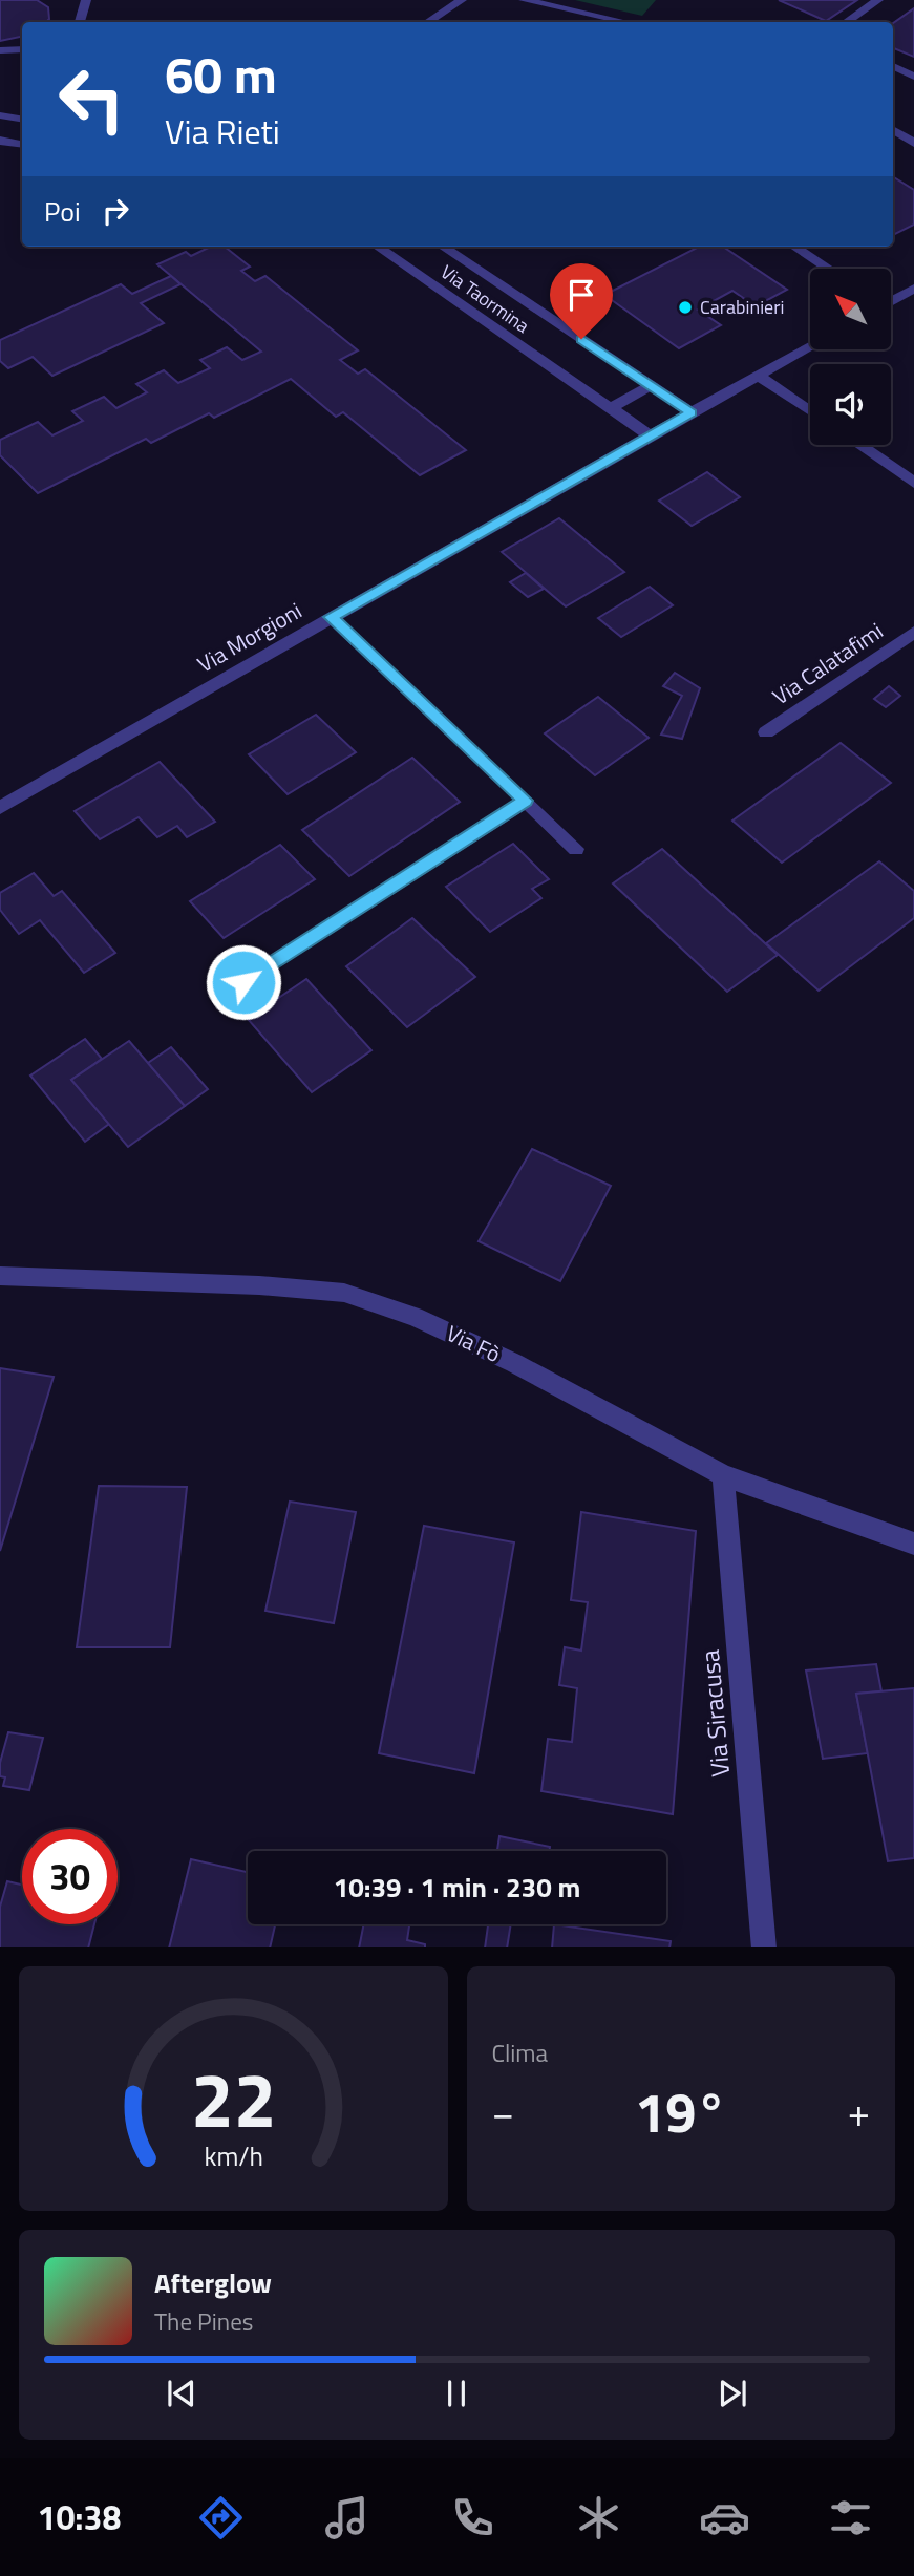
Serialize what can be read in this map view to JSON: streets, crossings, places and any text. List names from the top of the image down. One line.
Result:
{"streets":{"street":["Via Taormina","Via Morgioni","Via Calatafimi","Via Fò","Via Siracusa"]},"crossings":[["Via Taormina","Via Morgioni"],["Via Fò","Via Siracusa"]],"places":["Carabinieri"],"north":"top left","page":{"turn":["60 m","Via Rieti"],"then":"Poi","limit":"30","trip":"10:39 · 1 min · 230 m","tile":"Clima","heat":["−","19°","+"],"song":["Afterglow","The Pines"],"tabs":"10:38","gauge":["22","km/h"]}}
